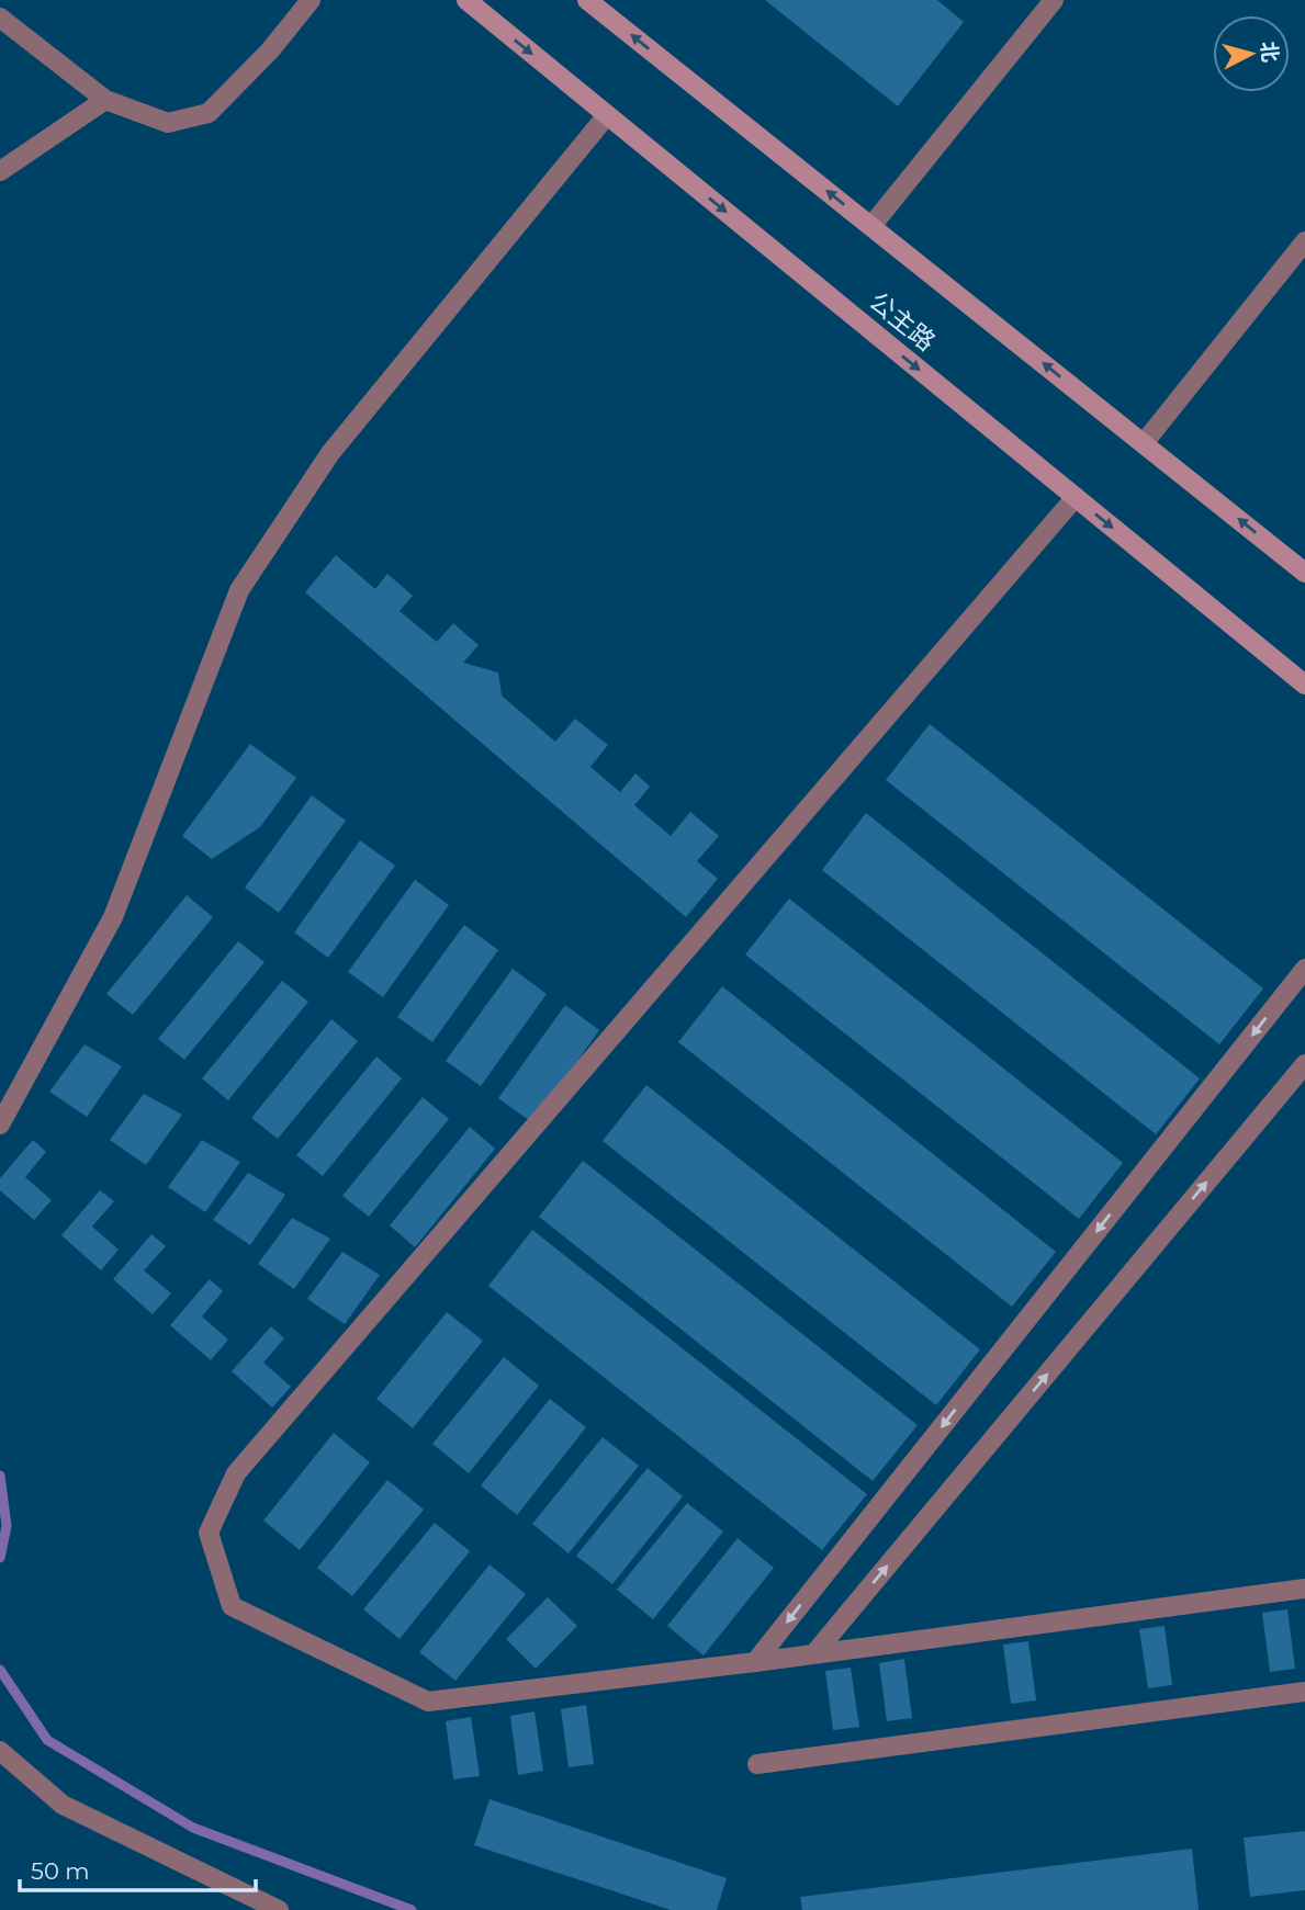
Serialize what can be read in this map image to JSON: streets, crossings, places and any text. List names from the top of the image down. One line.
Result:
{"streets":{"main road":["公主路"]},"scale_bar":"50 m","north":"right"}
